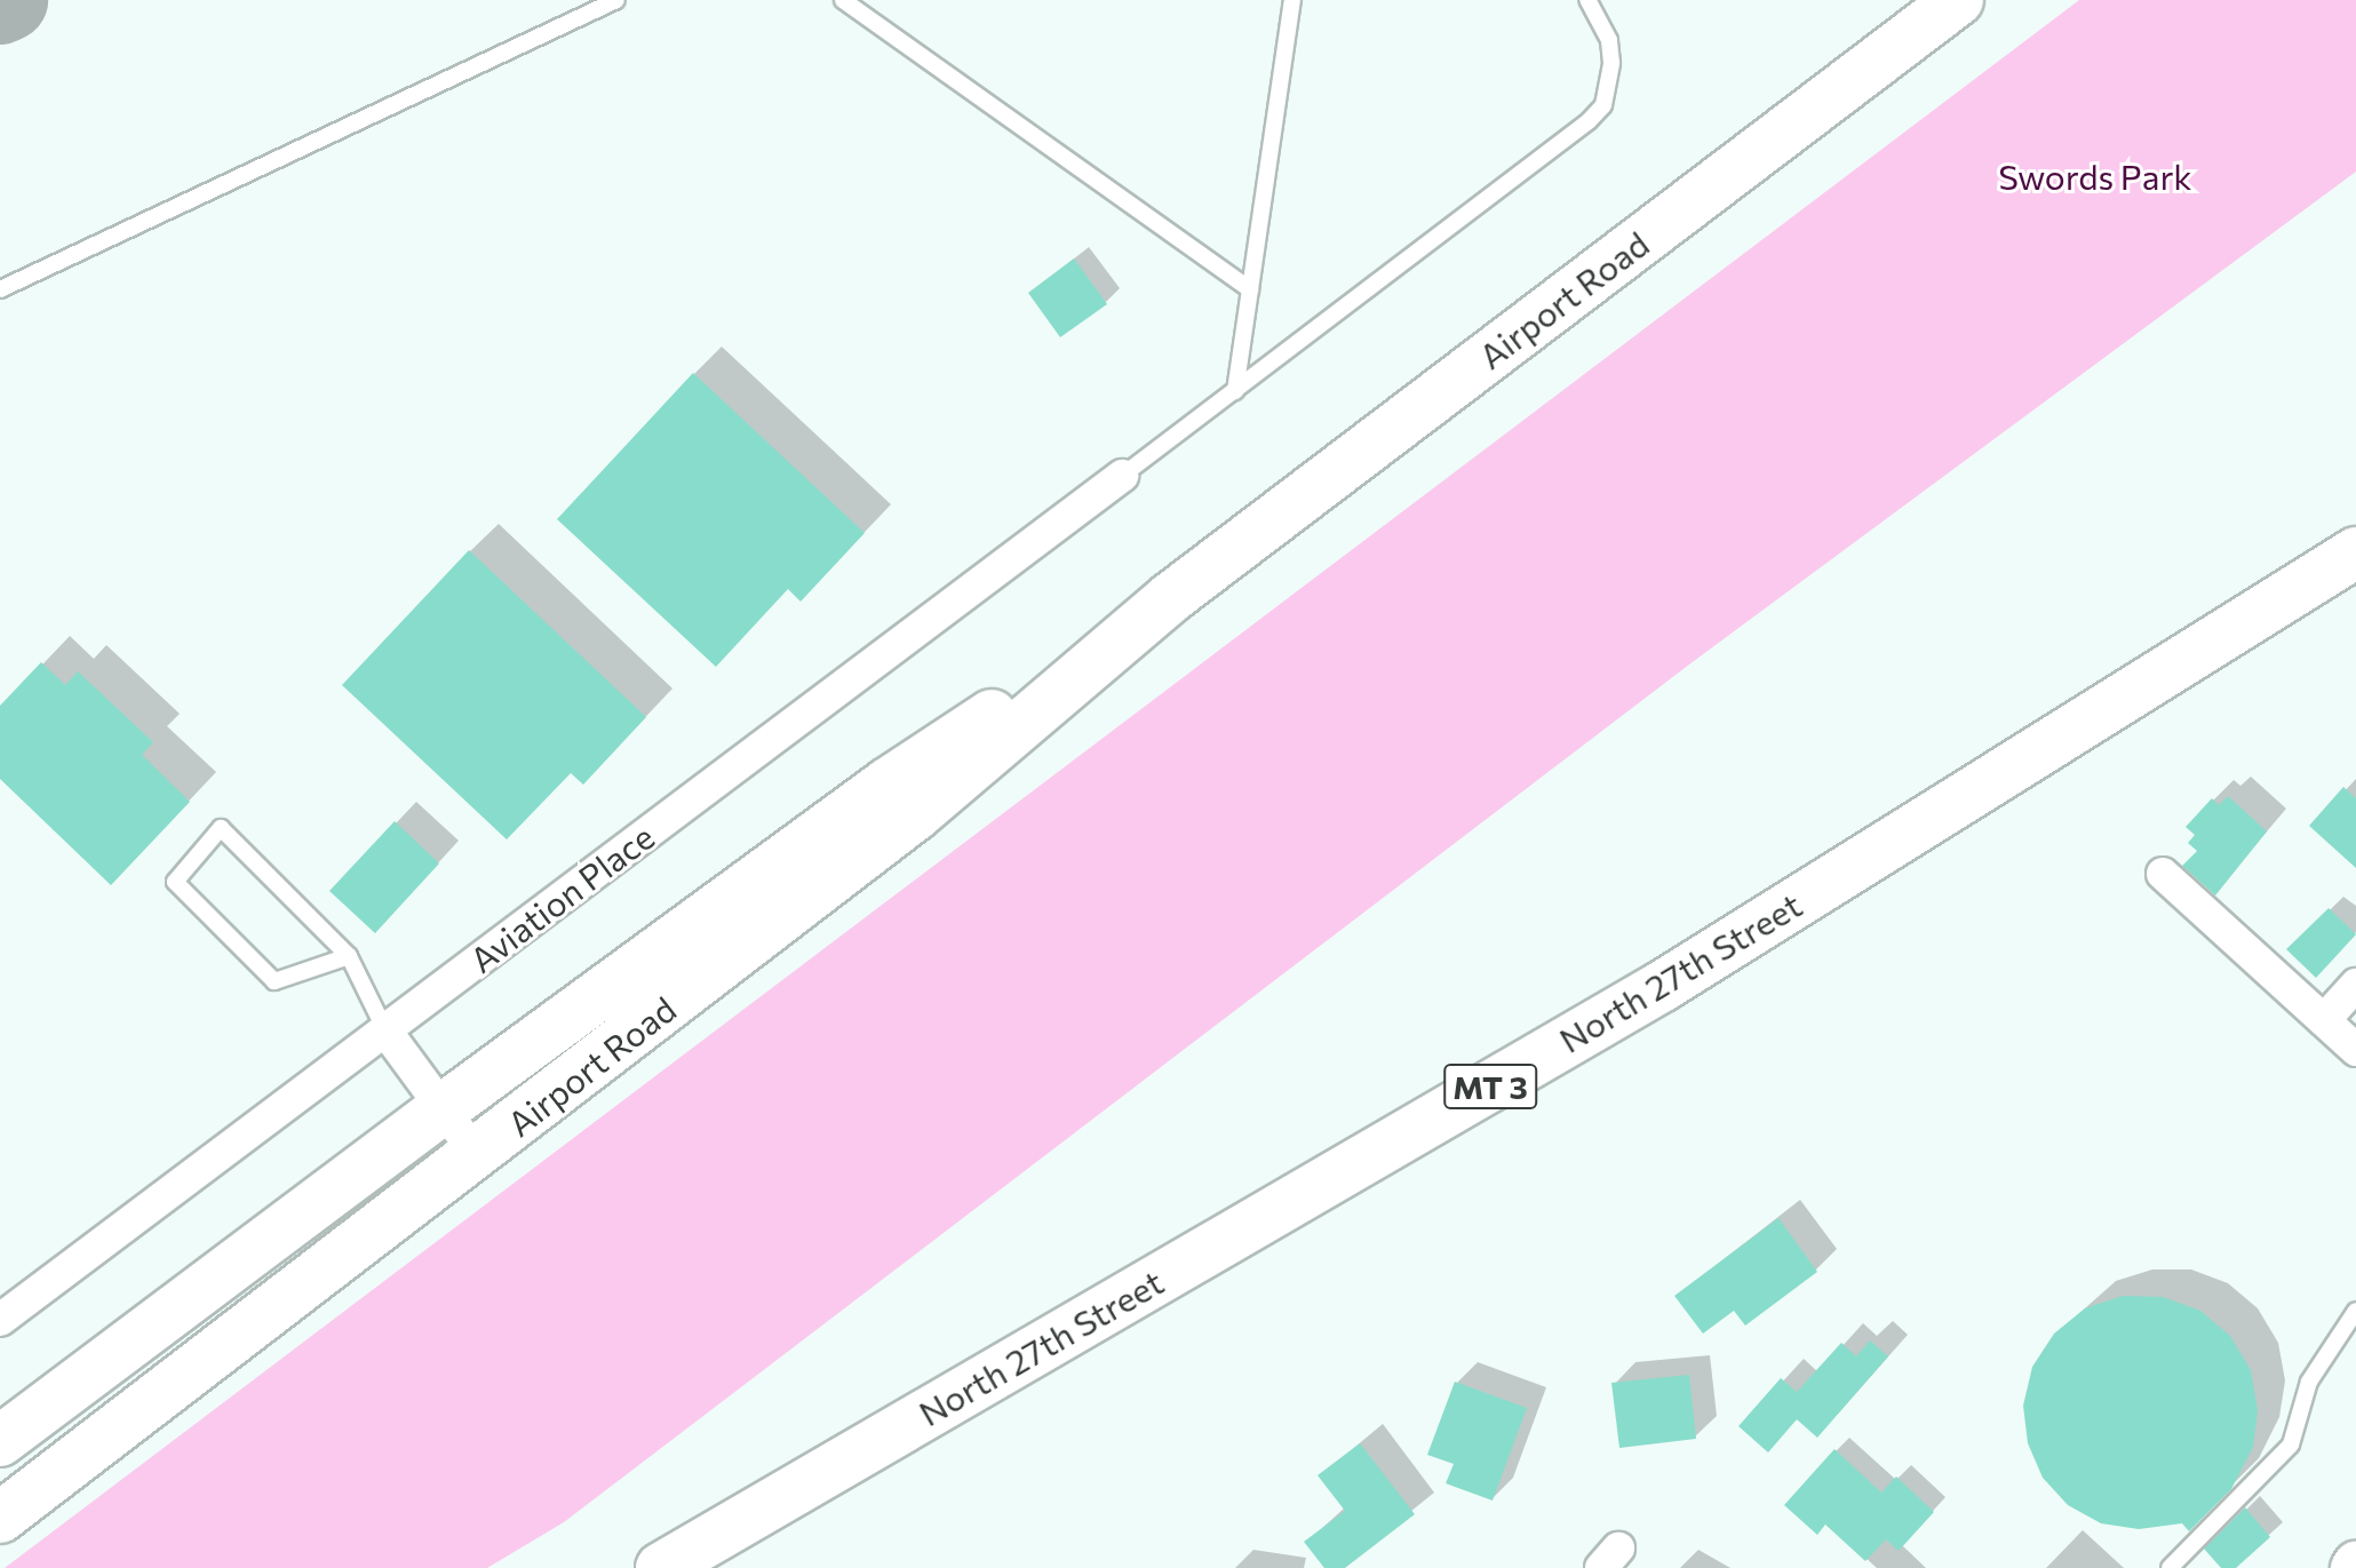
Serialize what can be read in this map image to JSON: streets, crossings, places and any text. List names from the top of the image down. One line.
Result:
{"streets":{"main road":["Airport Road","North 27th Street","MT 3"],"street":["Aviation Place"]},"parks":["Swords Park"]}
